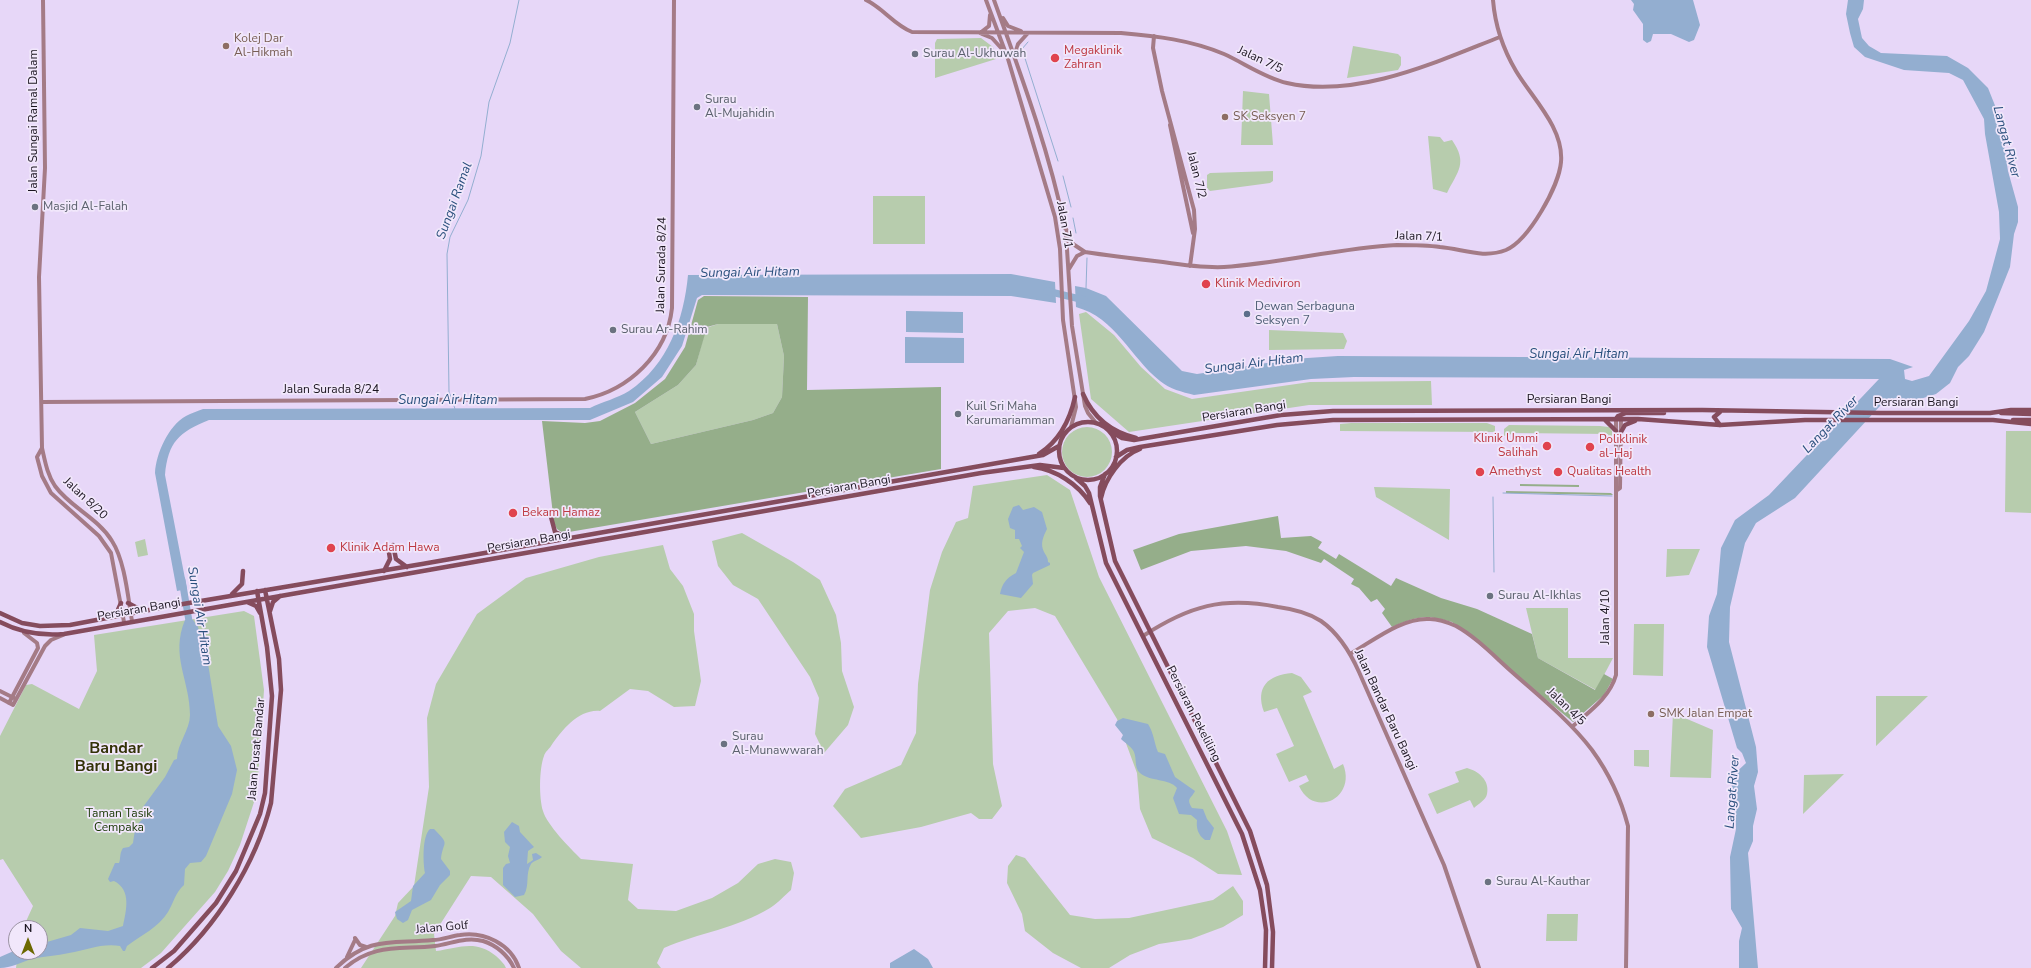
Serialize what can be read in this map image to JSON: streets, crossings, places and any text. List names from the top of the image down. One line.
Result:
{"streets":{"main road":["Persiaran Bangi","Persiaran Pekeliling","Jalan Pusat Bandar"],"street":["Jalan 7/5","Jalan Sungai Ramal Dalam","Jalan 7/2","Jalan 7/1","Jalan Surada 8/24","Jalan 8/20","Jalan 4/10","Jalan 4/5","Jalan Bandar Baru Bangi","Jalan Golf"]},"crossings":[["Jalan 7/5","Jalan 7/2"],["Jalan 7/5","Jalan 7/1"],["Jalan Sungai Ramal Dalam","Jalan 8/20"],["Jalan 7/2","Jalan 7/1"],["Jalan 7/1","Persiaran Bangi"],["Jalan 7/1","Persiaran Pekeliling"],["Jalan Surada 8/24","Jalan 8/20"],["Persiaran Bangi","Jalan 8/20"],["Persiaran Bangi","Jalan 4/10"],["Persiaran Bangi","Persiaran Pekeliling"],["Persiaran Bangi","Jalan Pusat Bandar"],["Jalan 4/10","Jalan 4/5"],["Jalan 4/5","Jalan Bandar Baru Bangi"],["Jalan Bandar Baru Bangi","Persiaran Pekeliling"]],"districts":["Bandar Baru Bangi"],"water":["Langat River","Sungai Ramal","Sungai Air Hitam"],"parks":["Taman Tasik Cempaka"],"places":["Kolej Dar Al-Hikmah","Surau Al-Ukhuwah","Megaklinik Zahran","Surau Al-Mujahidin","SK Seksyen 7","Masjid Al-Falah","Klinik Mediviron","Dewan Serbaguna Seksyen 7","Surau Ar-Rahim","Kuil Sri Maha Karumariamman","Klinik Ummi Salihah","Poliklinik al-Haj","Amethyst","Qualitas Health","Bekam Hamaz","Klinik Adam Hawa","Surau Al-Ikhlas","SMK Jalan Empat","Surau Al-Munawwarah","Surau Al-Kauthar"],"north":"top"}
